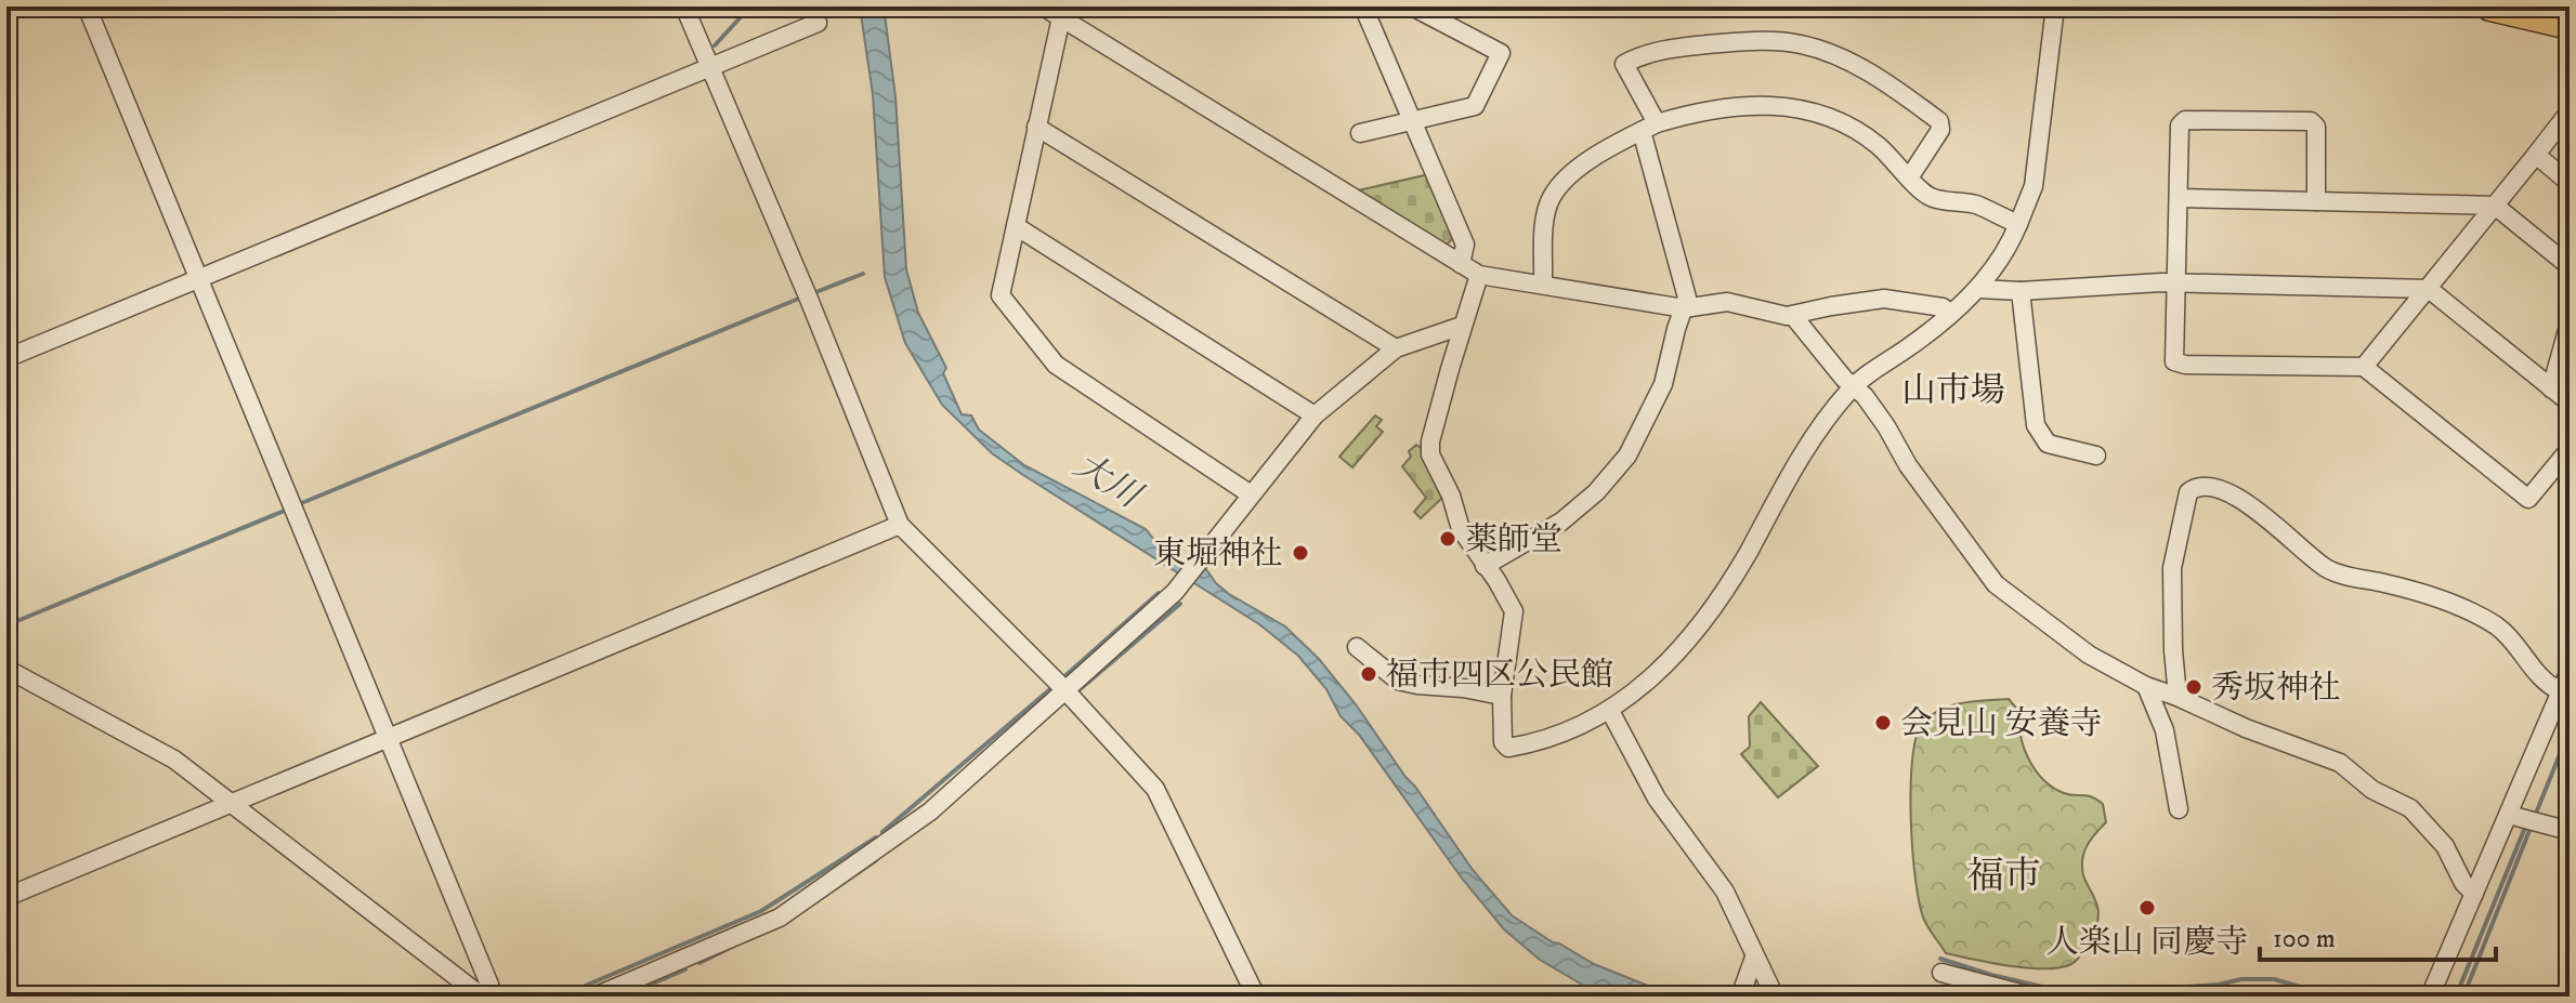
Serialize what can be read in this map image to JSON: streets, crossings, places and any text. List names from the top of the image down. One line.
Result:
{"districts":["山市場","福市"],"water":["大川"],"places":["薬師堂","東堀神社","福市四区公民館","秀坂神社","会見山 安養寺","人楽山 同慶寺"],"scale_bar":"100 m"}
